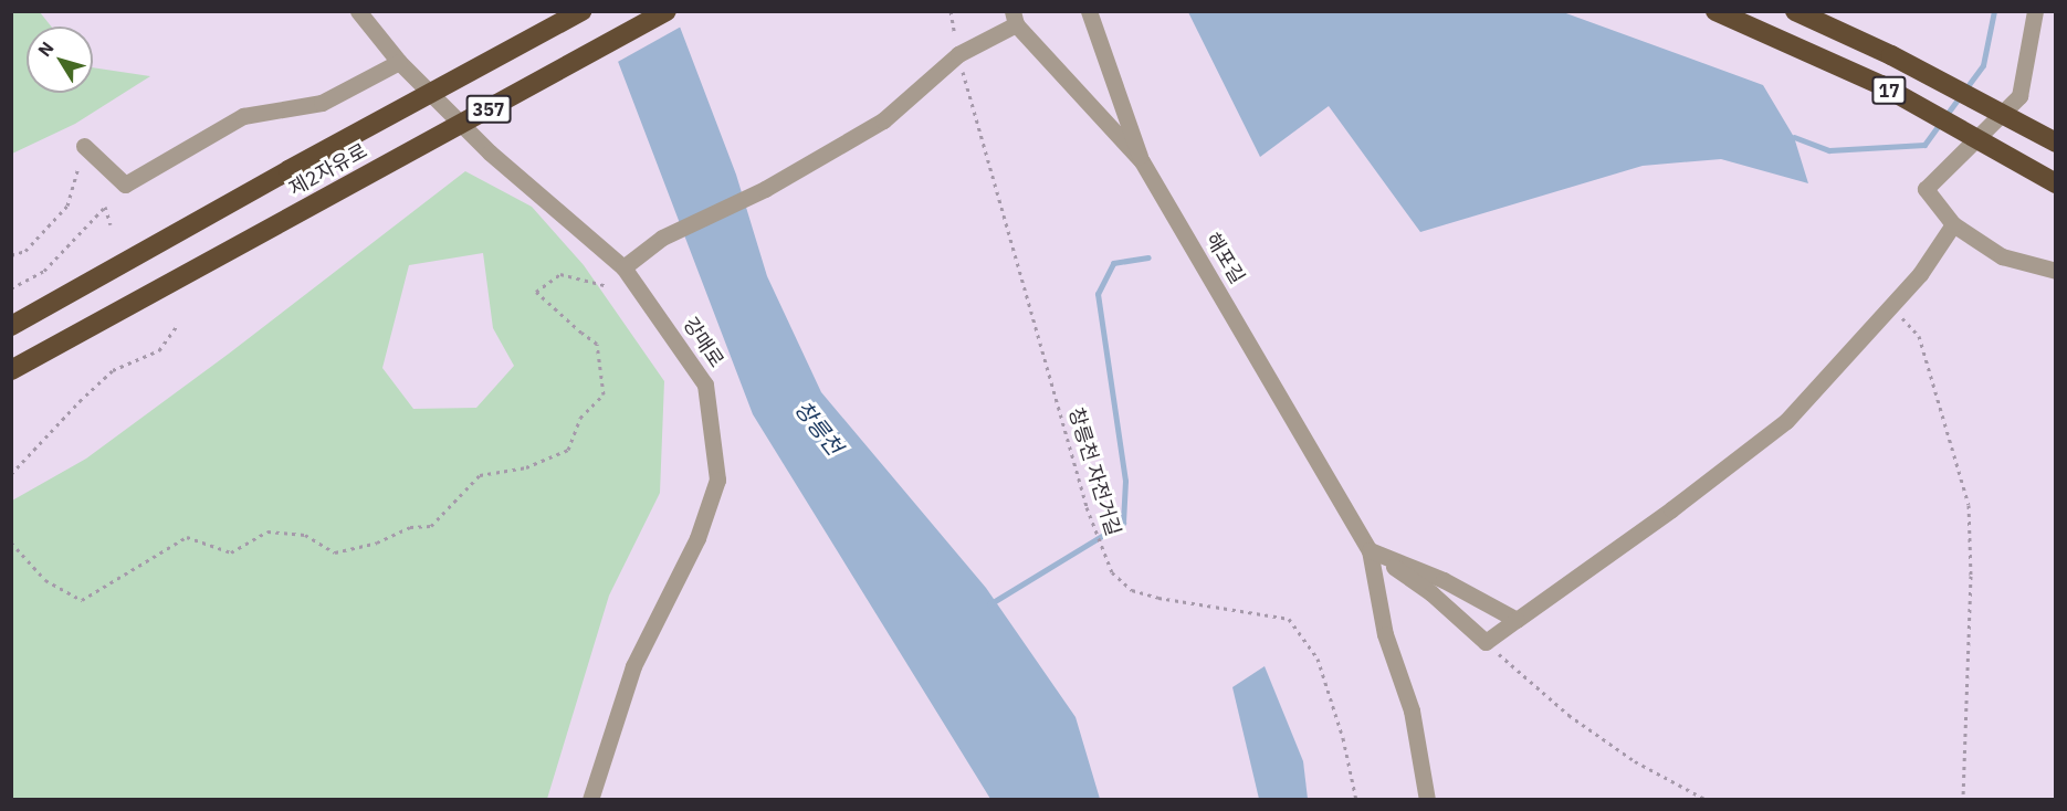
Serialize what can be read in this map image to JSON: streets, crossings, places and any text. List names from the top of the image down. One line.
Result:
{"streets":{"highway":["17","357","제2자유로"],"street":["해포길","강매로"],"path":["창릉천 자전거길"]},"water":["창릉천"],"north":"top left"}
